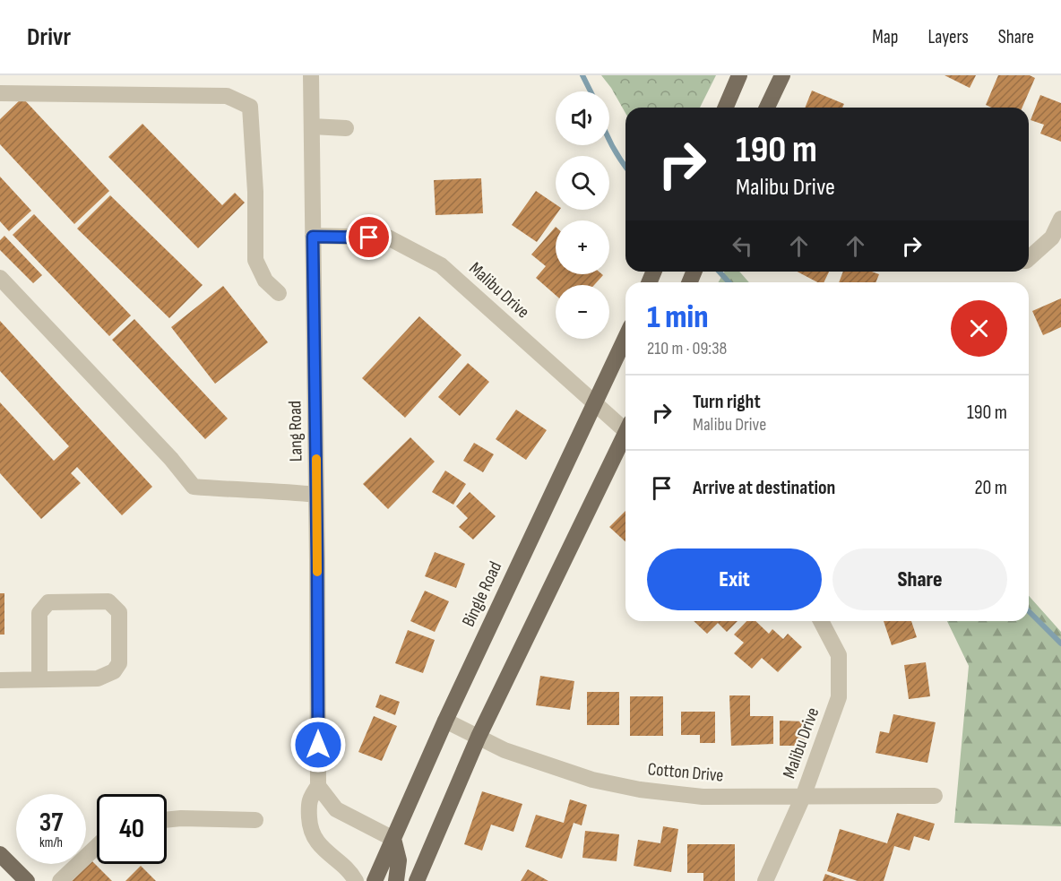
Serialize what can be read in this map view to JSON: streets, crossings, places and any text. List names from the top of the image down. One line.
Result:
{"streets":{"main road":["Bingle Road"],"street":["Malibu Drive","Lang Road","Cotton Drive"]},"crossings":[["Malibu Drive","Lang Road"],["Malibu Drive","Bingle Road"],["Malibu Drive","Cotton Drive"],["Bingle Road","Cotton Drive"]],"page":{"header":"Drivr","nav":["Map","Layers","Share"],"map_buttons":["+","−"],"turn":["190 m","Malibu Drive"],"heading":["1 min","210 m · 09:38"],"list":[{"name":"Turn right","note":"Malibu Drive","value":"190 m"},{"name":"Arrive at destination","value":"20 m"}],"buttons":["Exit","Share"],"speed":"37 km/h","limit":"40"}}
